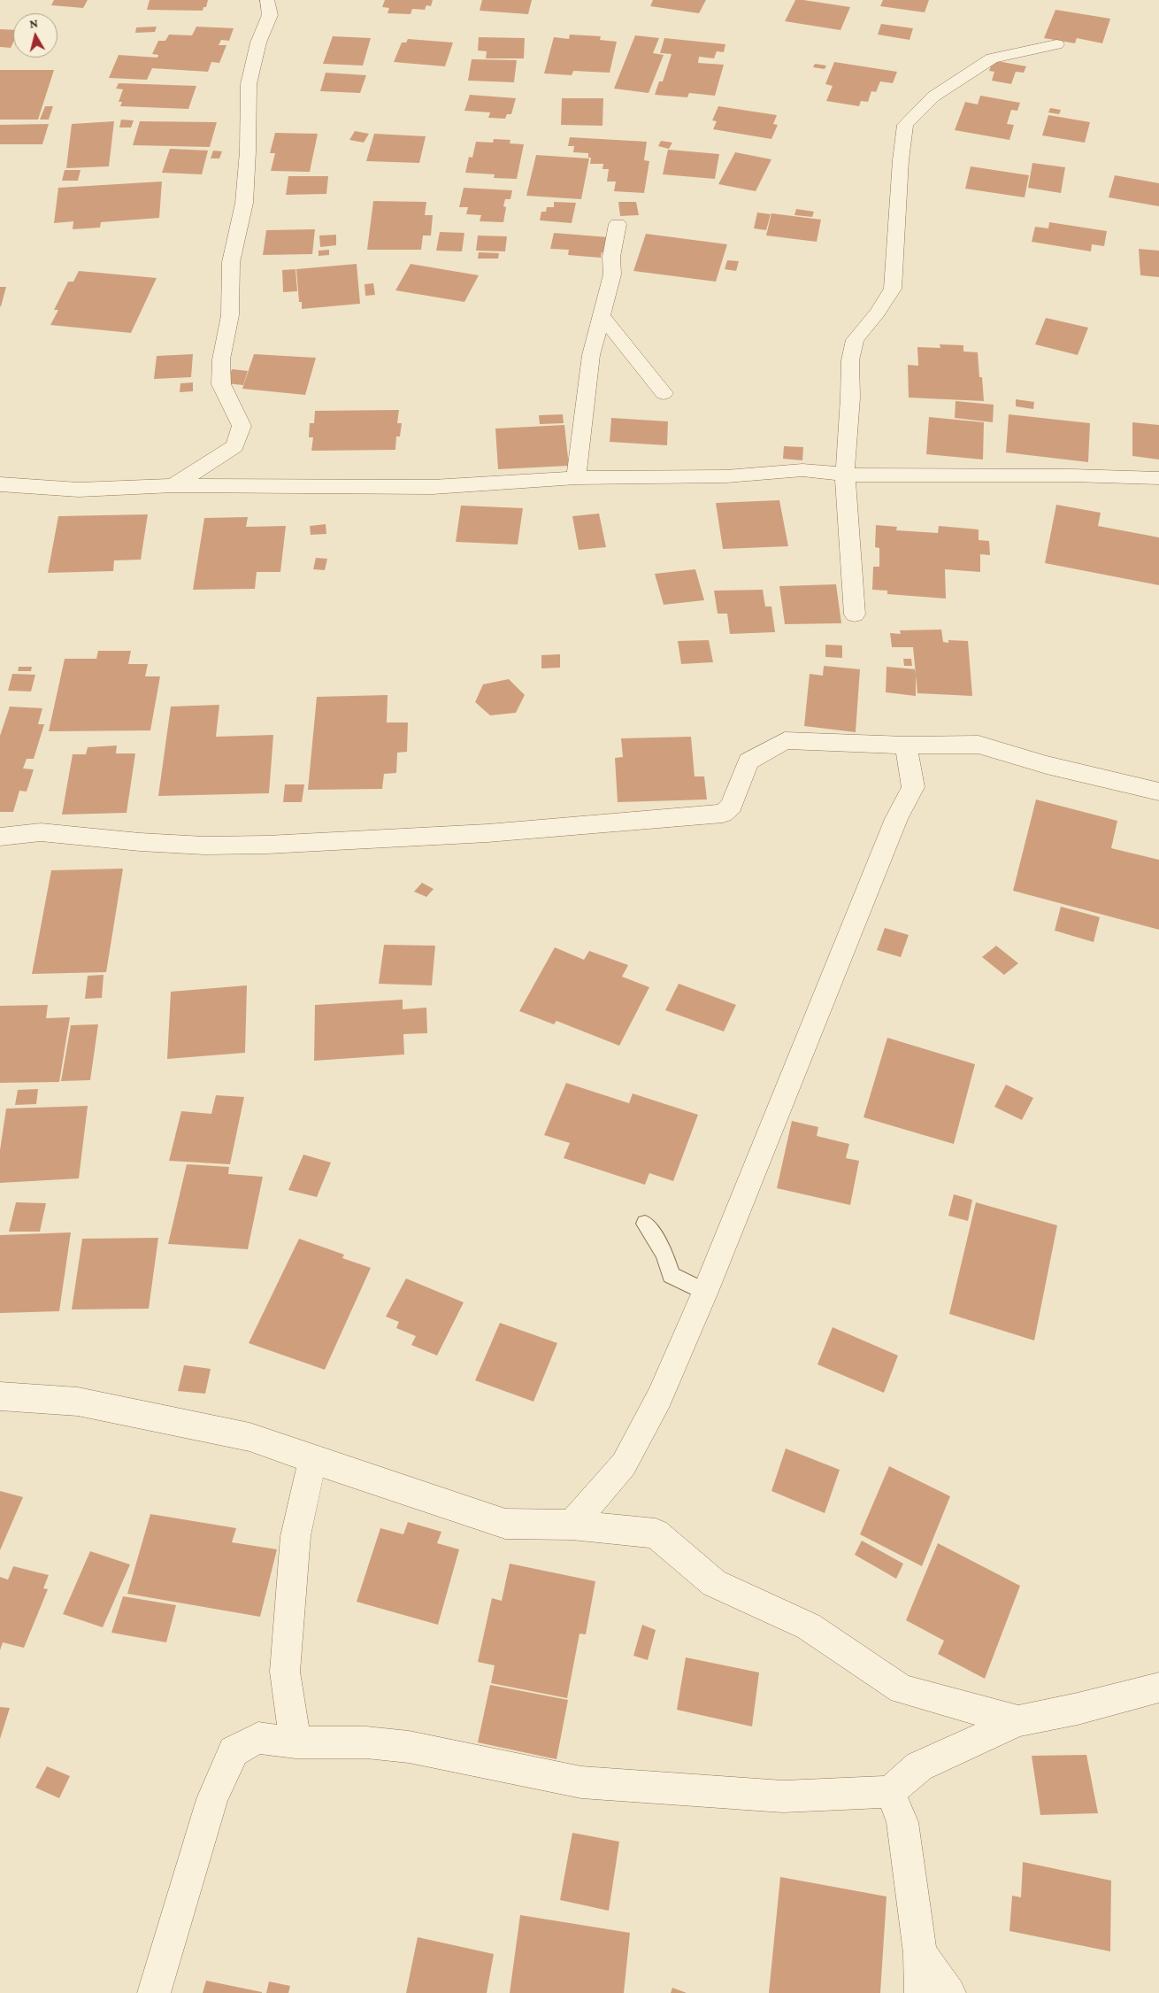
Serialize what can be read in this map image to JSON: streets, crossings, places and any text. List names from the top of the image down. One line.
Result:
{"north":"top"}
